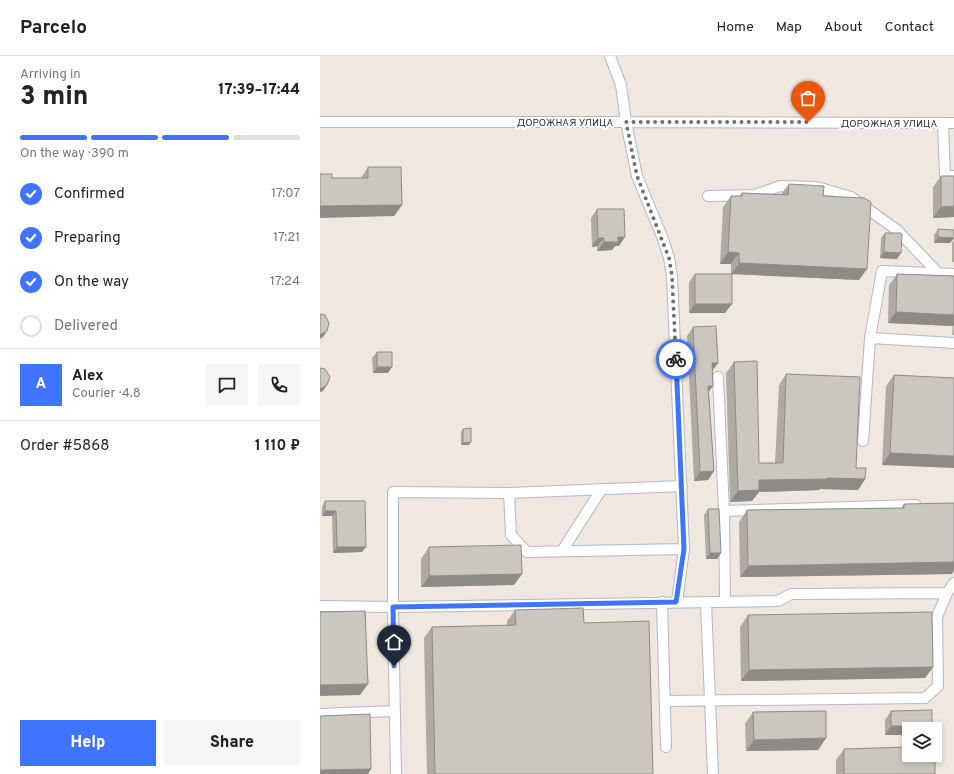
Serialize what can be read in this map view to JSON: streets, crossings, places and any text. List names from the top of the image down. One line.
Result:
{"streets":{"street":["ДОРОЖНАЯ УЛИЦА"]},"page":{"header":"Parcelo","nav":["Home","Map","About","Contact"],"heading":["3 min","Arriving in","17:39–17:44"],"panel":["Alex","Courier · 4.8","Order #5868","1 110 ₽"],"bar":"On the way · 390 m","list":[["Confirmed","17:07"],["Preparing","17:21"],["On the way","17:24"],"Delivered"],"round":"A","buttons":["Help","Share"]}}
